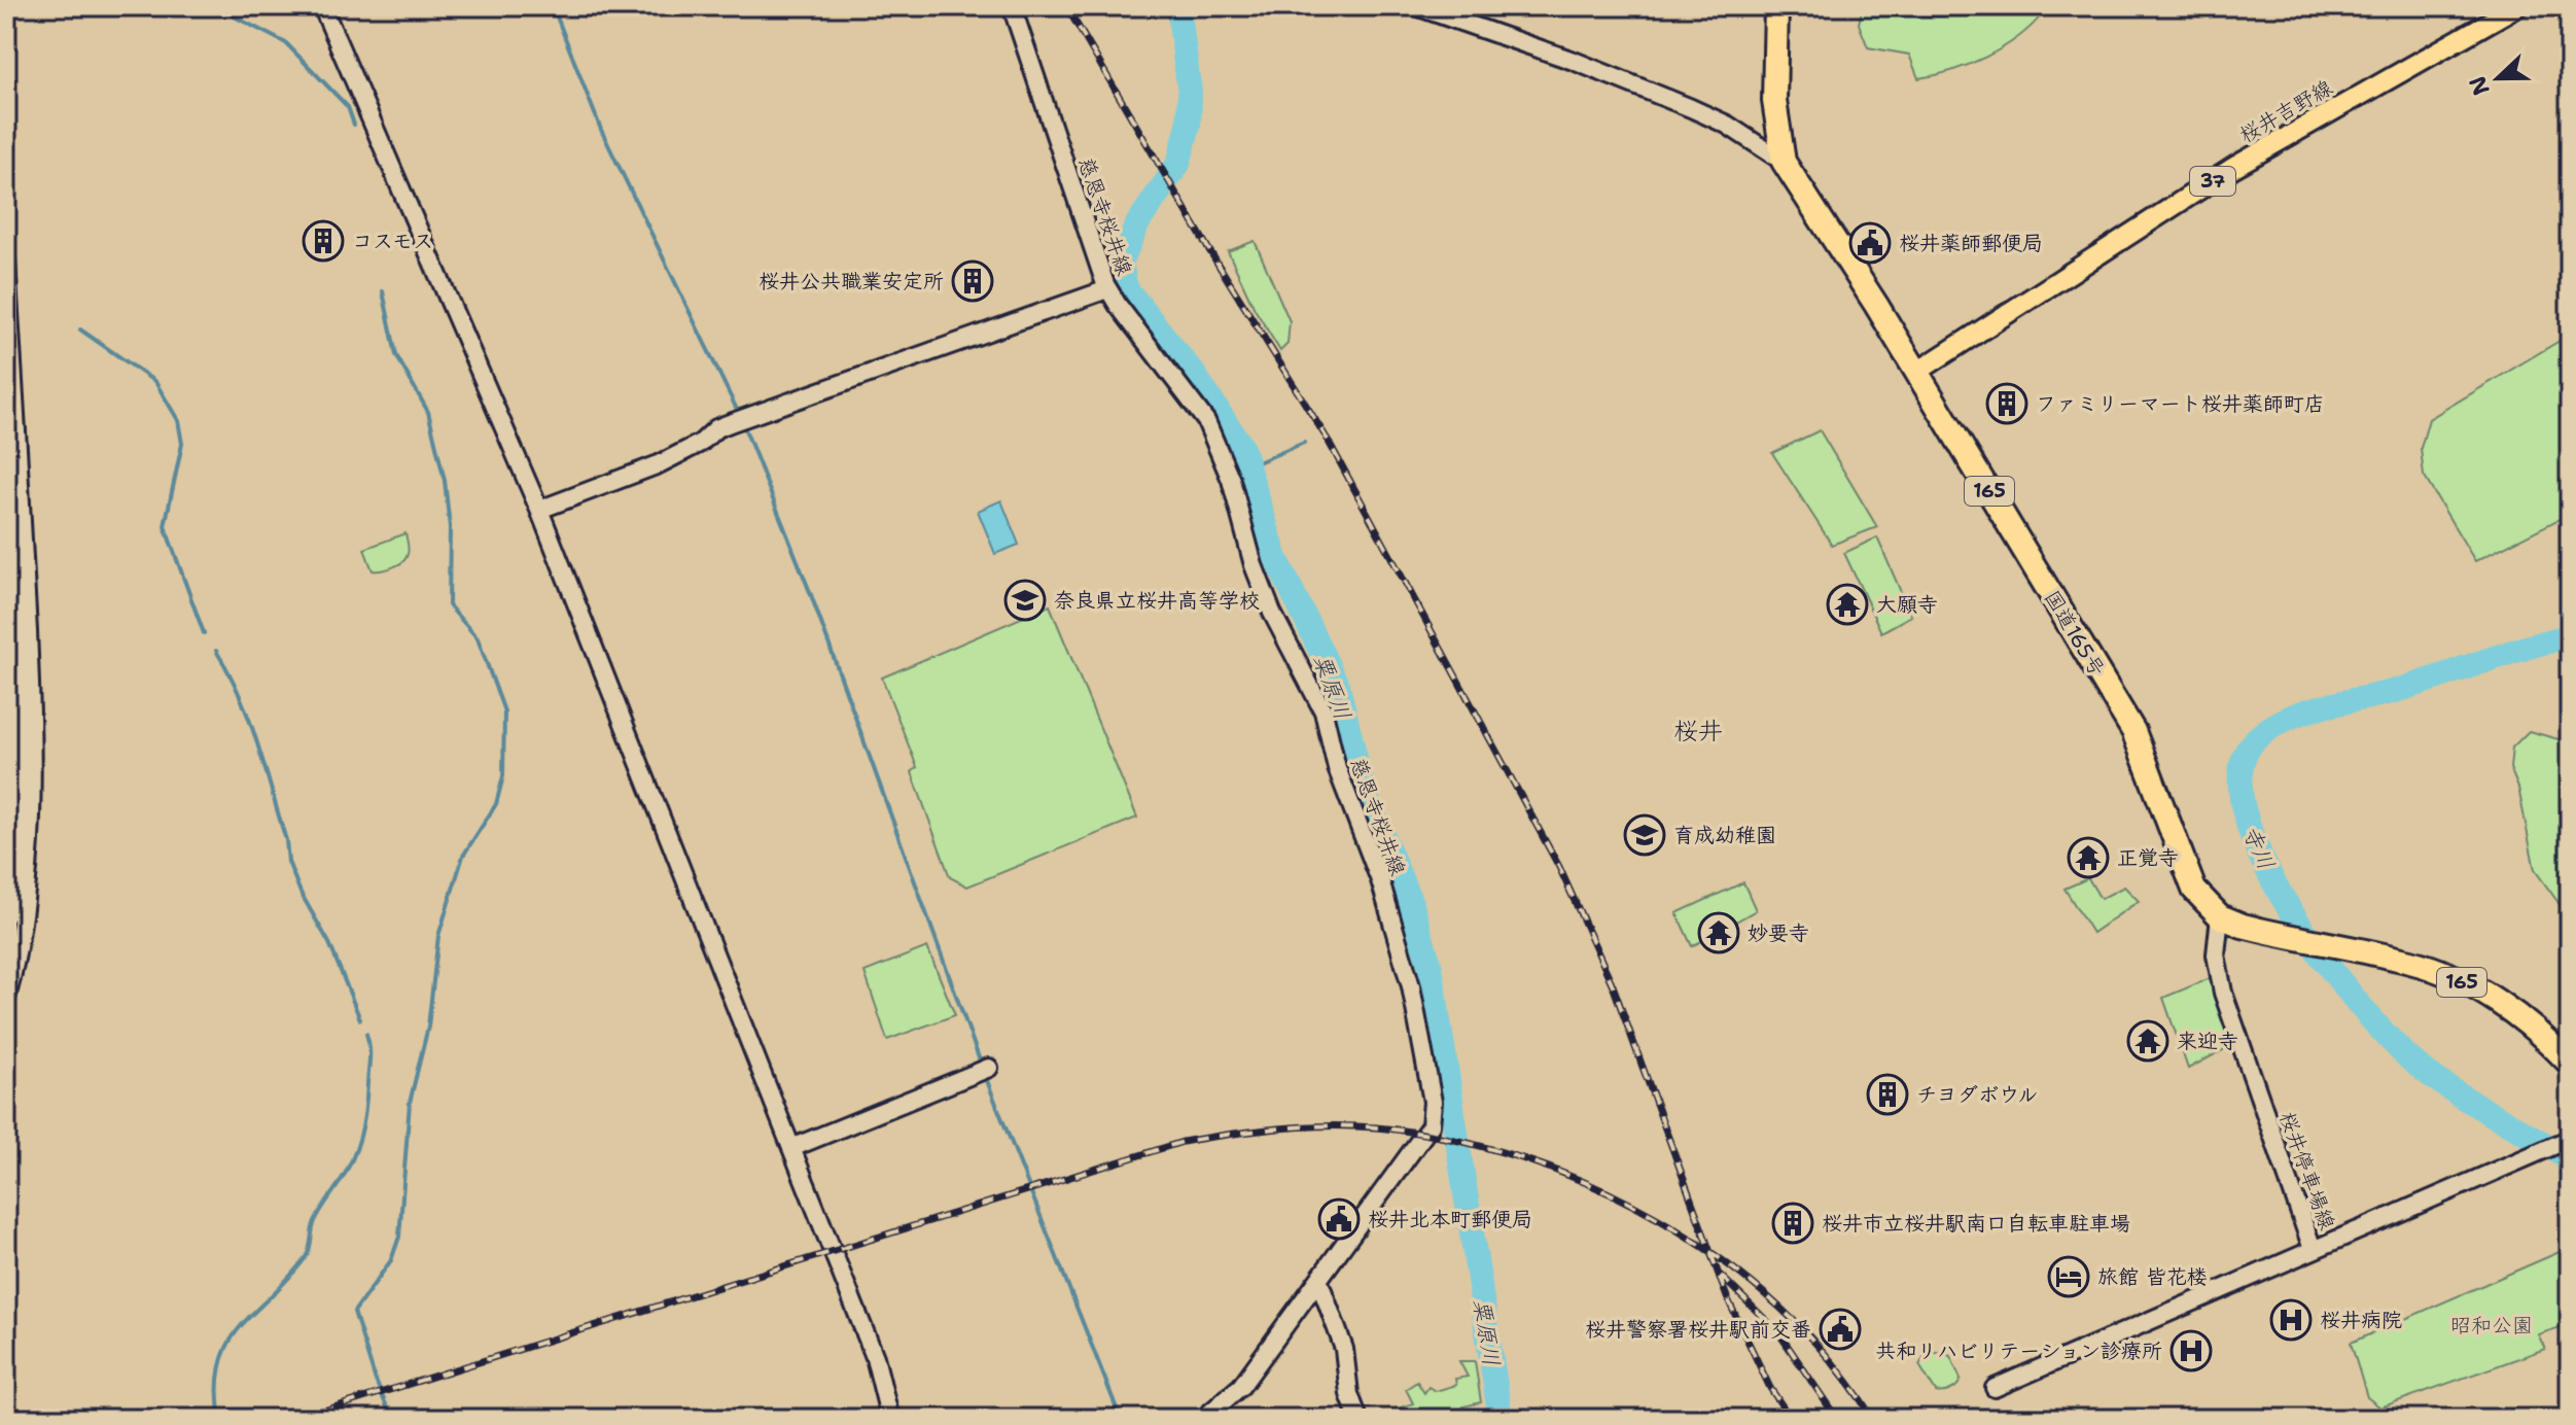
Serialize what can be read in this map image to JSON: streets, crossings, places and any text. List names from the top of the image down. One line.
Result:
{"streets":{"highway":["165","国道165号"],"main road":["桜井吉野線","37","慈恩寺桜井線","桜井停車場線"]},"crossings":[["桜井吉野線","国道165号"],["165","国道165号"],["165","桜井停車場線"],["国道165号","桜井停車場線"]],"districts":["桜井"],"water":["粟原川","寺川"],"parks":["昭和公園"],"places":{"building":["コスモス","桜井公共職業安定所","ファミリーマート桜井薬師町店","チヨダボウル","桜井市立桜井駅南口自転車駐車場"],"public building":["桜井薬師郵便局","桜井北本町郵便局","桜井警察署桜井駅前交番"],"school or university":["奈良県立桜井高等学校","育成幼稚園"],"temple":["大願寺","正覚寺","妙要寺","来迎寺"],"hotel":["旅館 皆花楼"],"hospital":["桜井病院","共和リハビリテーション診療所"]},"north":"left"}
